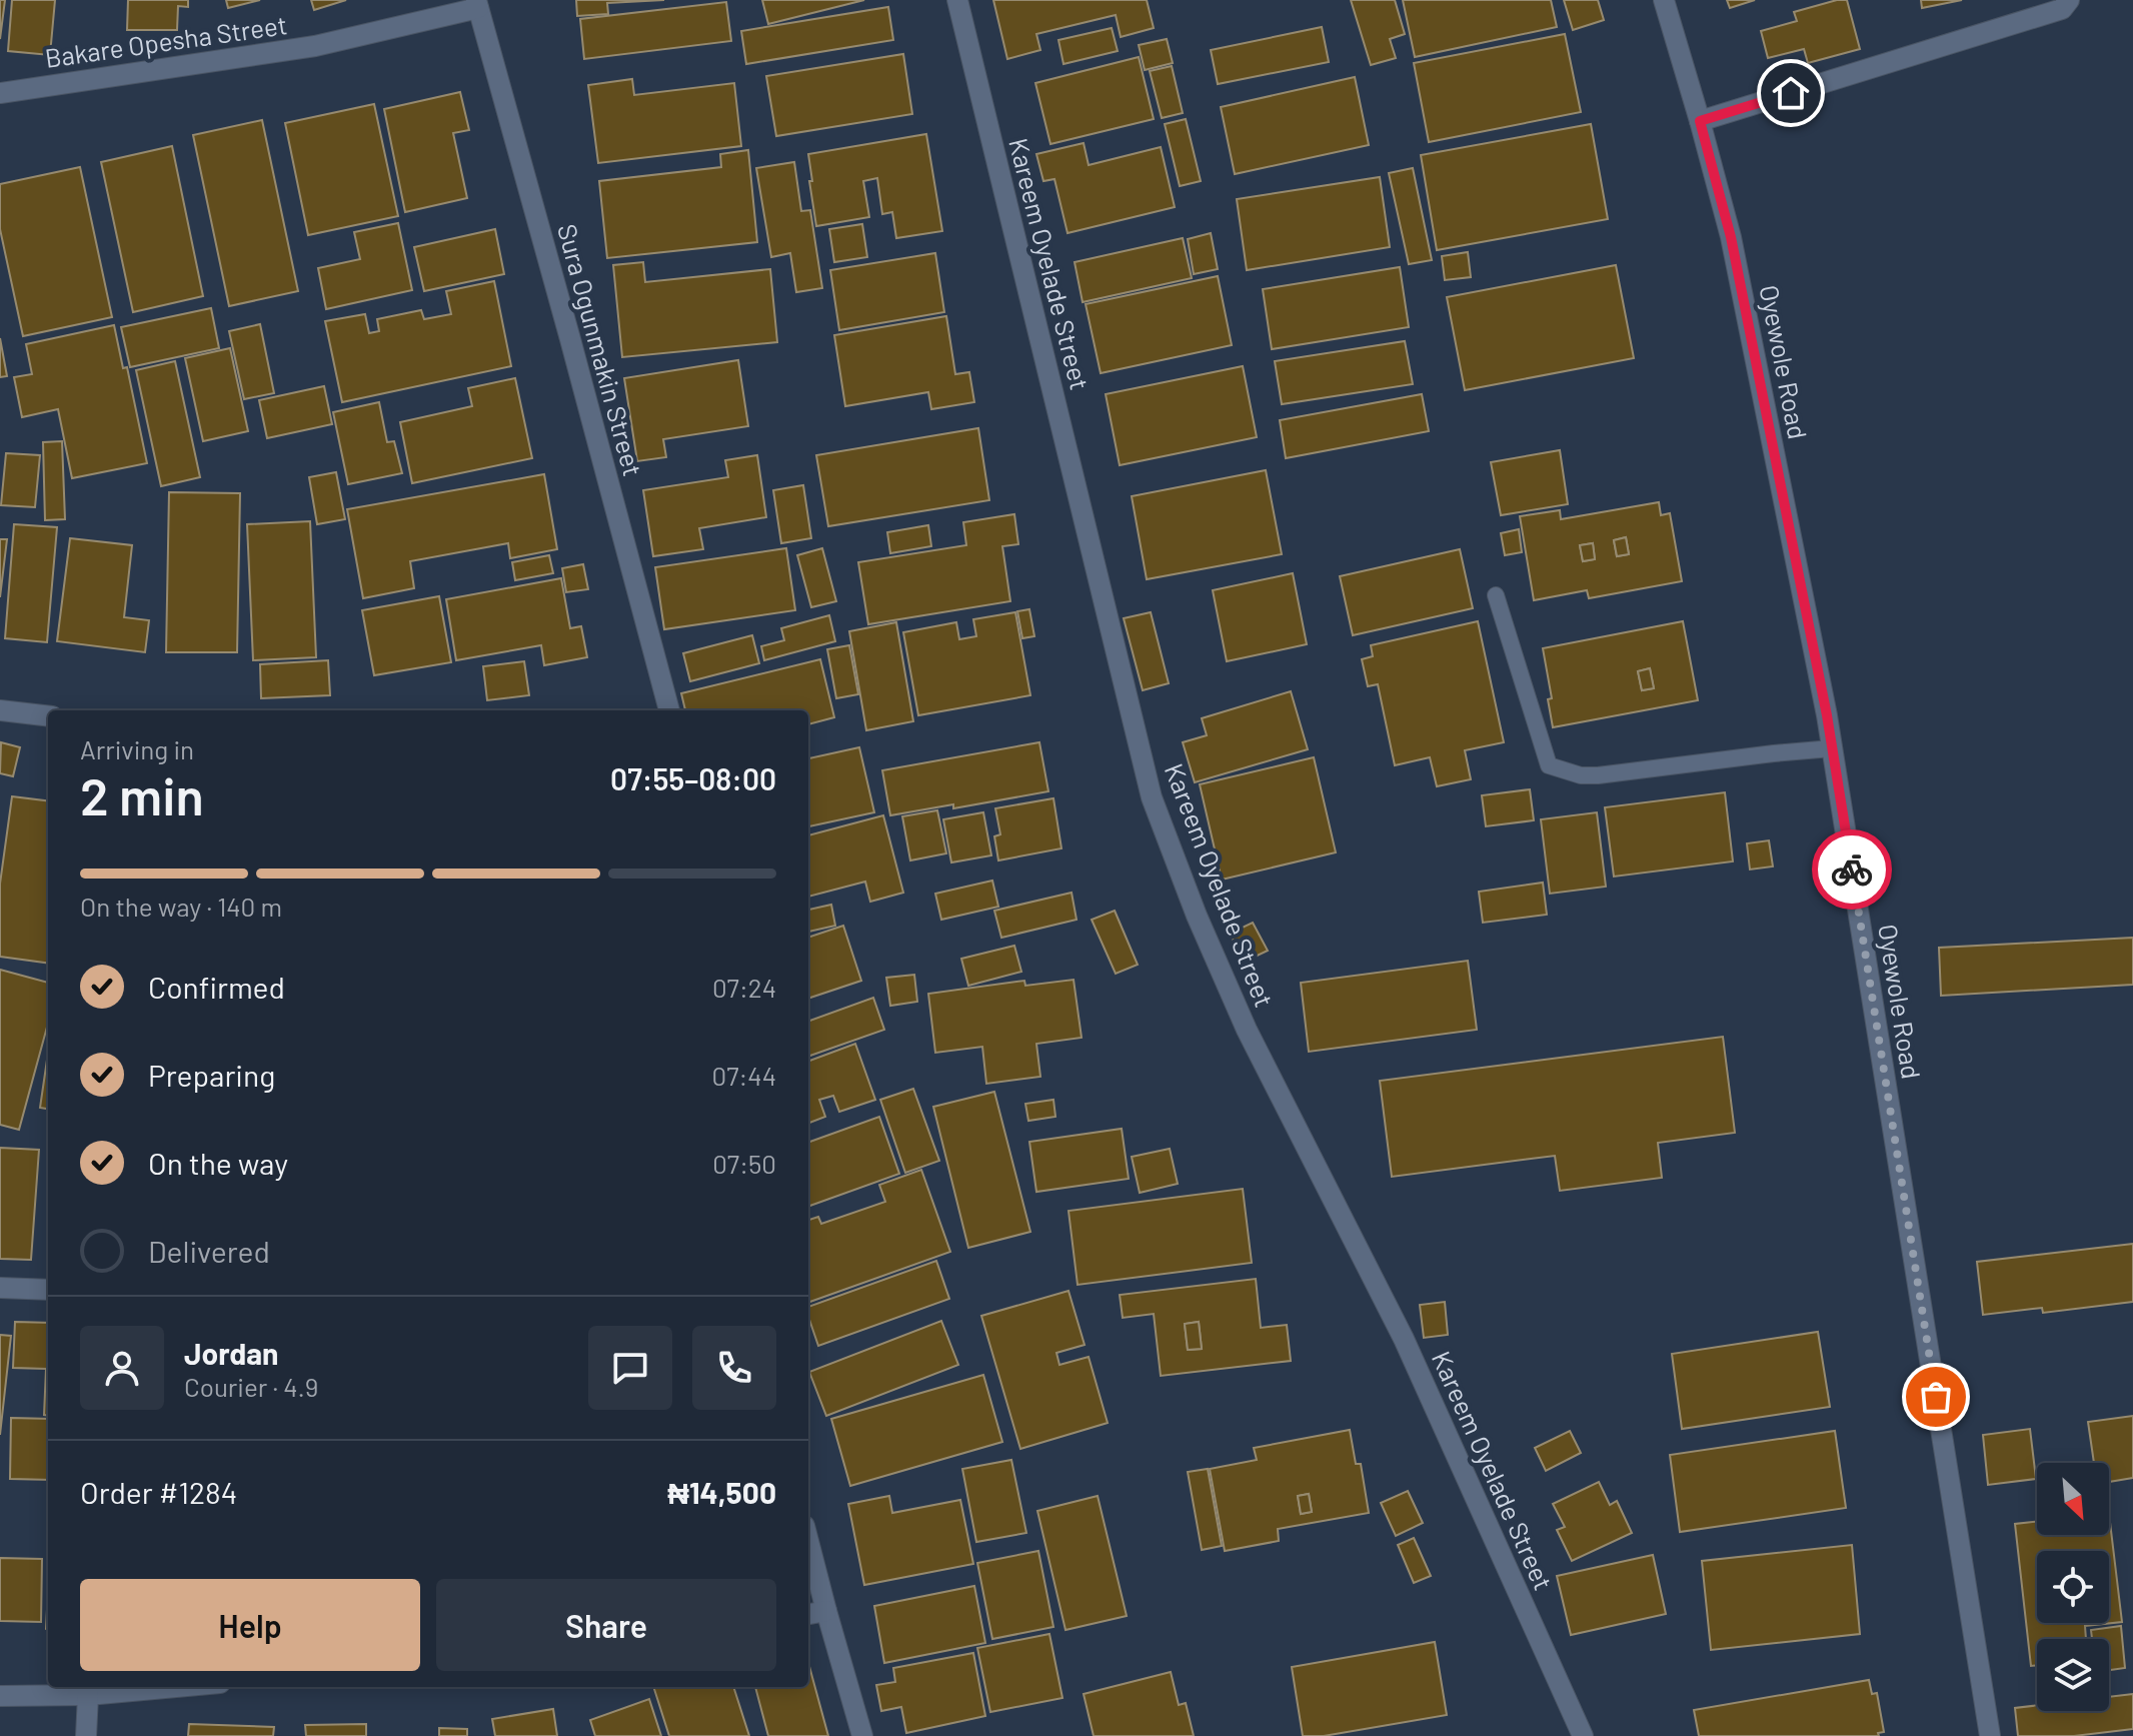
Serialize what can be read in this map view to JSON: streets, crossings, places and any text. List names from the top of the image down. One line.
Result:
{"streets":{"street":["Bakare Opesha Street","Kareem Oyelade Street","Sura Ogunmakin Street","Oyewole Road"]},"crossings":[["Bakare Opesha Street","Sura Ogunmakin Street"]],"north":"bottom right","page":{"heading":["2 min","Arriving in","07:55–08:00"],"panel":["Jordan","Courier · 4.9","Order #1284","₦14,500"],"bar":"On the way · 140 m","list":[["Confirmed","07:24"],["Preparing","07:44"],["On the way","07:50"],"Delivered"],"buttons":["Help","Share"]}}
